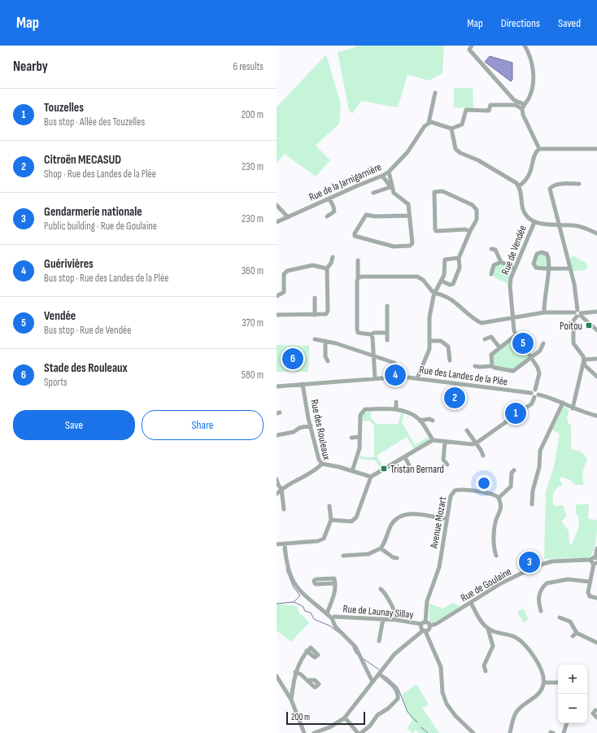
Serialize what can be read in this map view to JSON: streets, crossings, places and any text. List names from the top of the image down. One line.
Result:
{"streets":{"street":["Rue de la Jarnigarnière","Rue de Vendée","Rue des Landes de la Plée","Rue des Rouleaux","Avenue Mozart","Rue de Goulaine","Rue de Launay Sillay"]},"crossings":[["Rue des Landes de la Plée","Rue des Rouleaux"],["Avenue Mozart","Rue de Launay Sillay"]],"places":{"transit":["Poitou","Tristan Bernard"]},"scale_bar":"200 m","page":{"header":"Map","nav":["Map","Directions","Saved"],"heading":["Nearby","6 results"],"list":[{"mark":"1","name":"Touzelles","note":"Bus stop · Allée des Touzelles","value":"200 m"},{"mark":"2","name":"Citroën MECASUD","note":"Shop · Rue des Landes de la Plée","value":"230 m"},{"mark":"3","name":"Gendarmerie nationale","note":"Public building · Rue de Goulaine","value":"230 m"},{"mark":"4","name":"Guérivières","note":"Bus stop · Rue des Landes de la Plée","value":"360 m"},{"mark":"5","name":"Vendée","note":"Bus stop · Rue de Vendée","value":"370 m"},{"mark":"6","name":"Stade des Rouleaux","note":"Sports","value":"580 m"}],"pins":["5","6","4","2","1","3"],"buttons":["Save","Share"],"map_buttons":["+","−"],"scale":"200 m"}}
